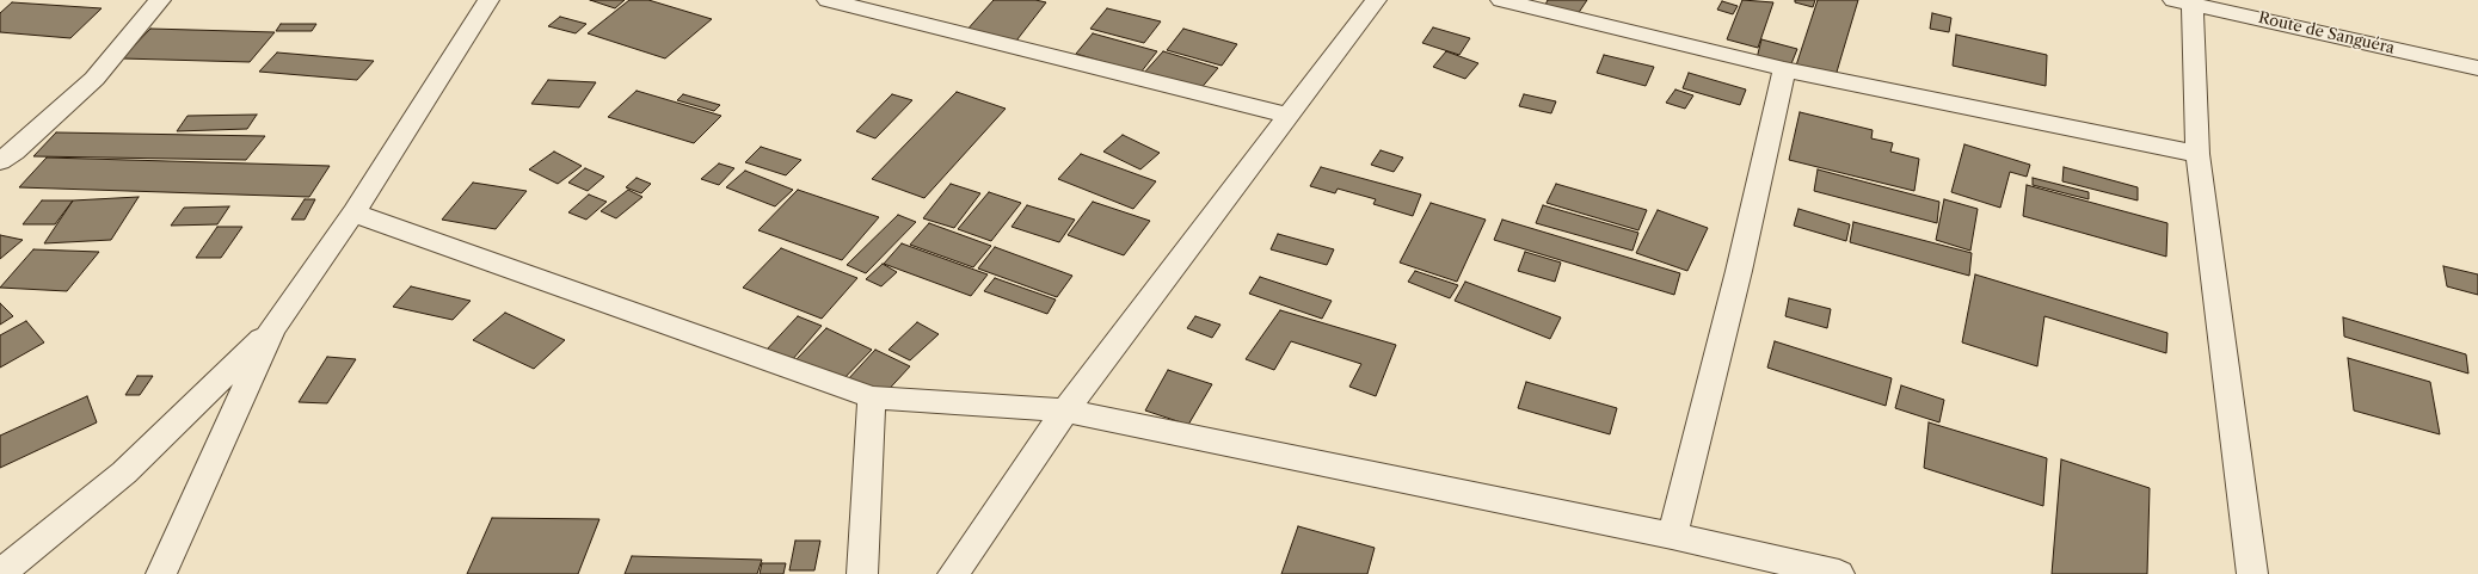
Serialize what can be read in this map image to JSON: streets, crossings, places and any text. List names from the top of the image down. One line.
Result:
{"streets":{"street":["Route de Sanguéra"]}}
